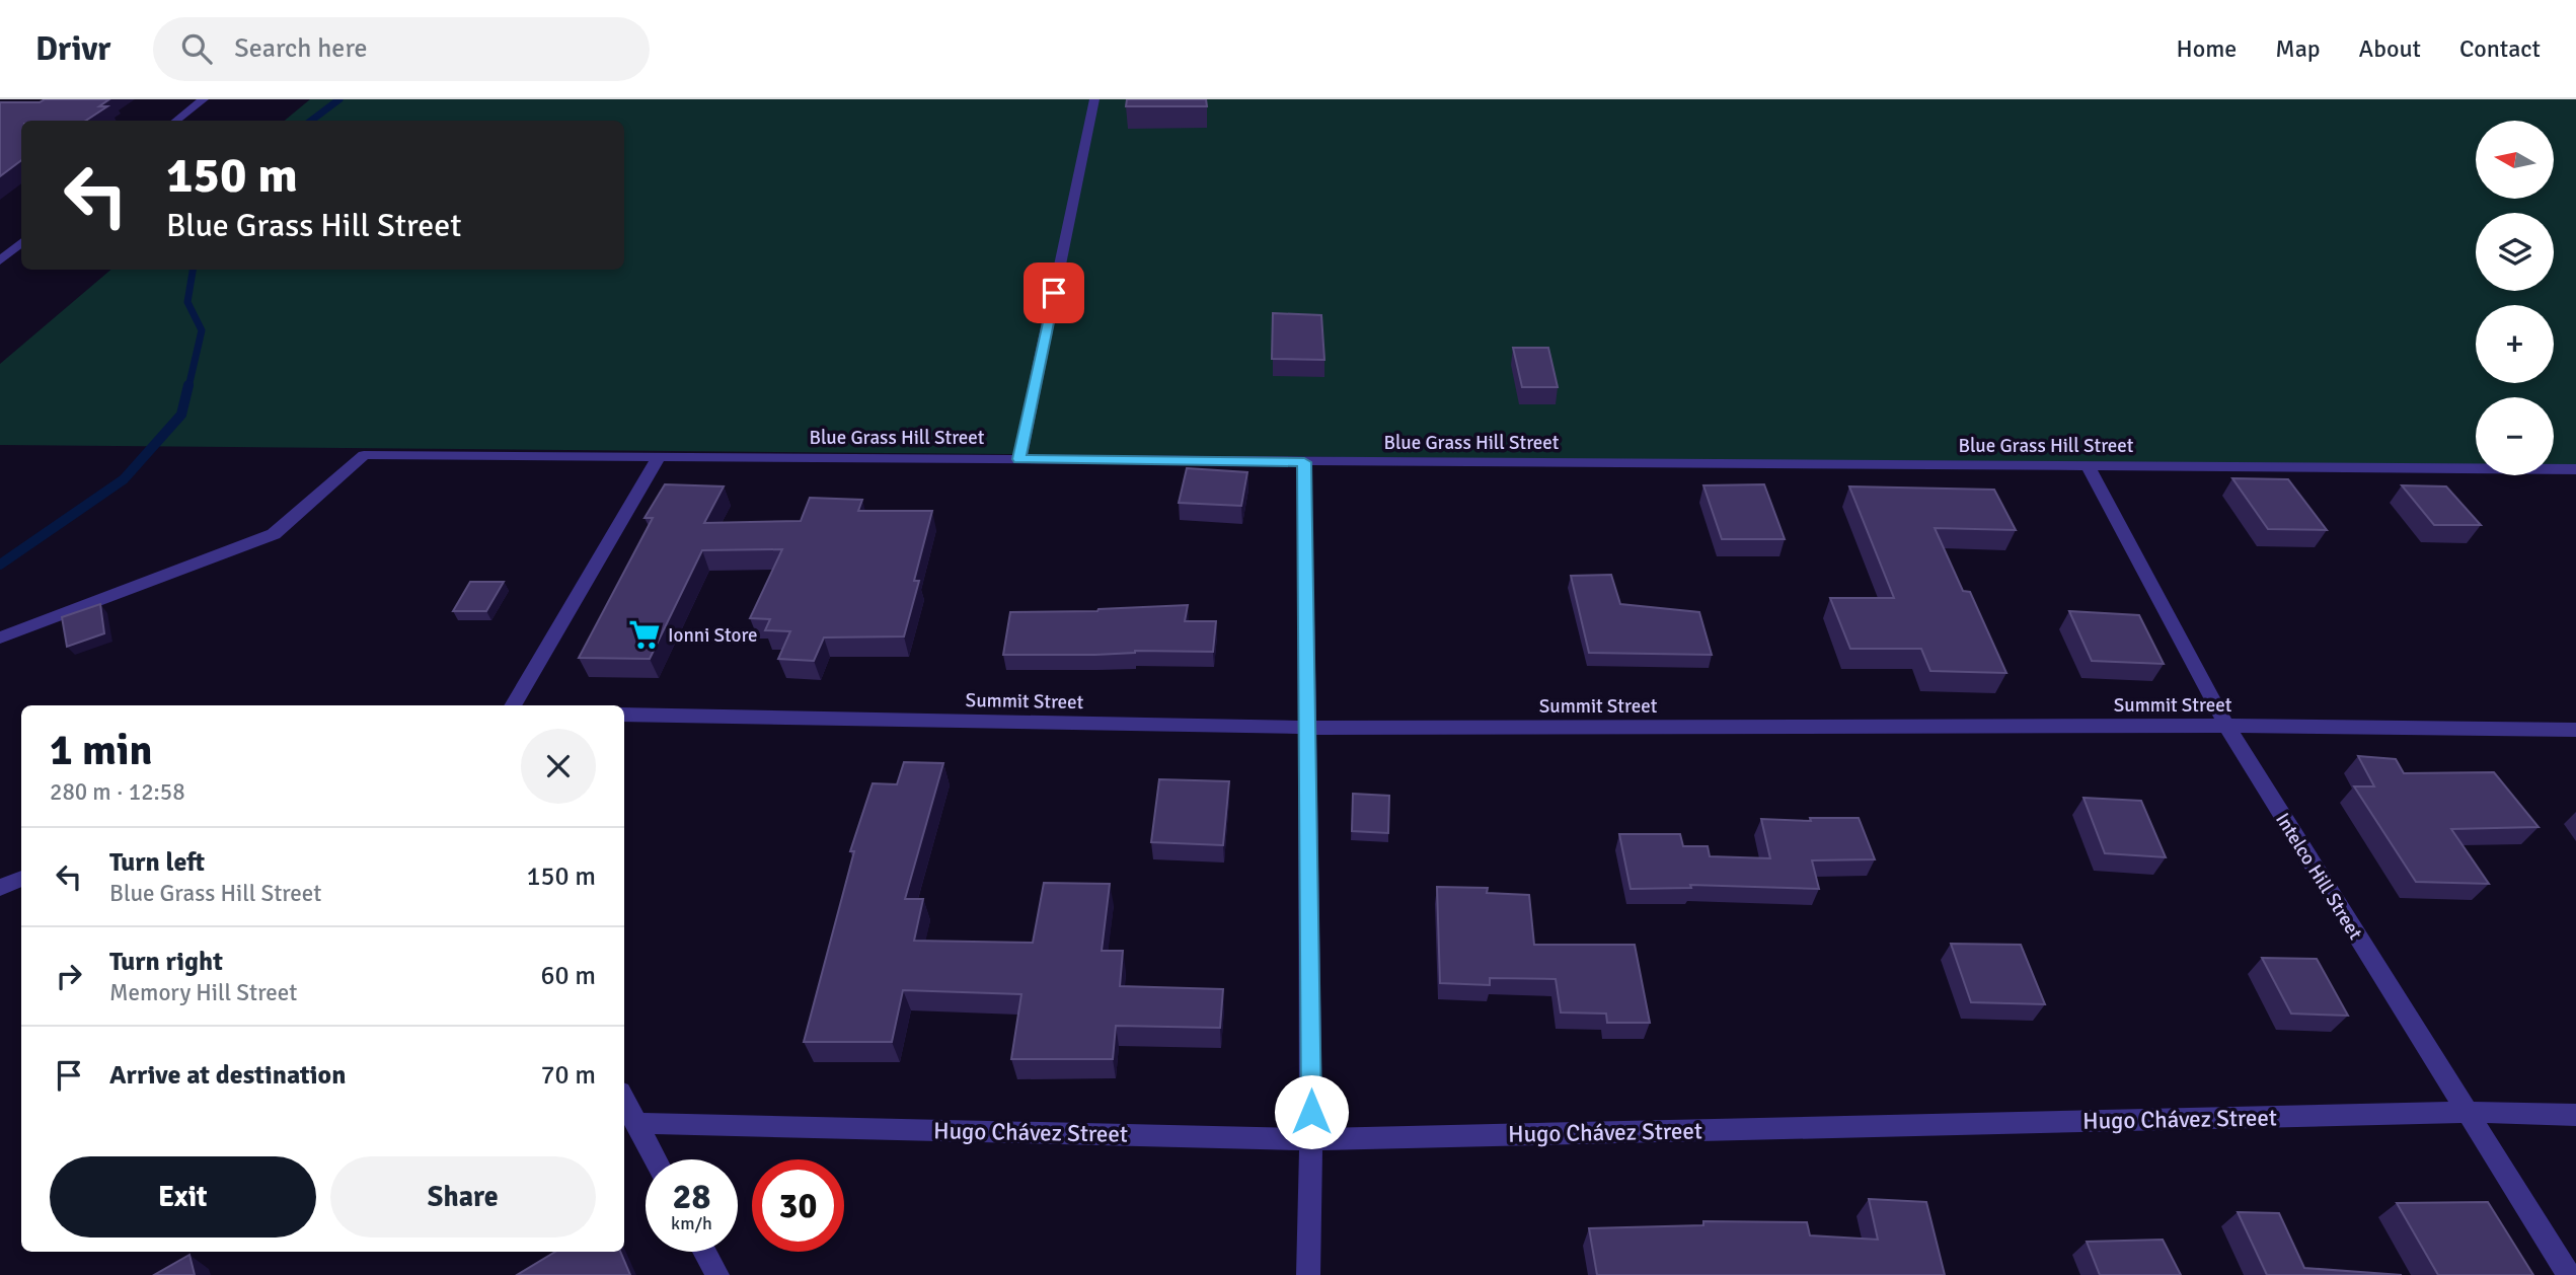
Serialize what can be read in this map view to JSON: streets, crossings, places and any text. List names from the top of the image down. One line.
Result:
{"streets":{"street":["Blue Grass Hill Street","Summit Street","Intelco Hill Street","Hugo Chávez Street"]},"crossings":[["Blue Grass Hill Street","Intelco Hill Street"],["Summit Street","Intelco Hill Street"],["Intelco Hill Street","Hugo Chávez Street"]],"places":{"supermarket":["Ionni Store"]},"north":"left","page":{"header":"Drivr","search":"Search here","nav":["Home","Map","About","Contact"],"map_buttons":["+","−"],"turn":["150 m","Blue Grass Hill Street"],"heading":["1 min","280 m · 12:58"],"list":[{"name":"Turn left","note":"Blue Grass Hill Street","value":"150 m"},{"name":"Turn right","note":"Memory Hill Street","value":"60 m"},{"name":"Arrive at destination","value":"70 m"}],"buttons":["Exit","Share"],"speed":"28 km/h","limit":"30"}}
